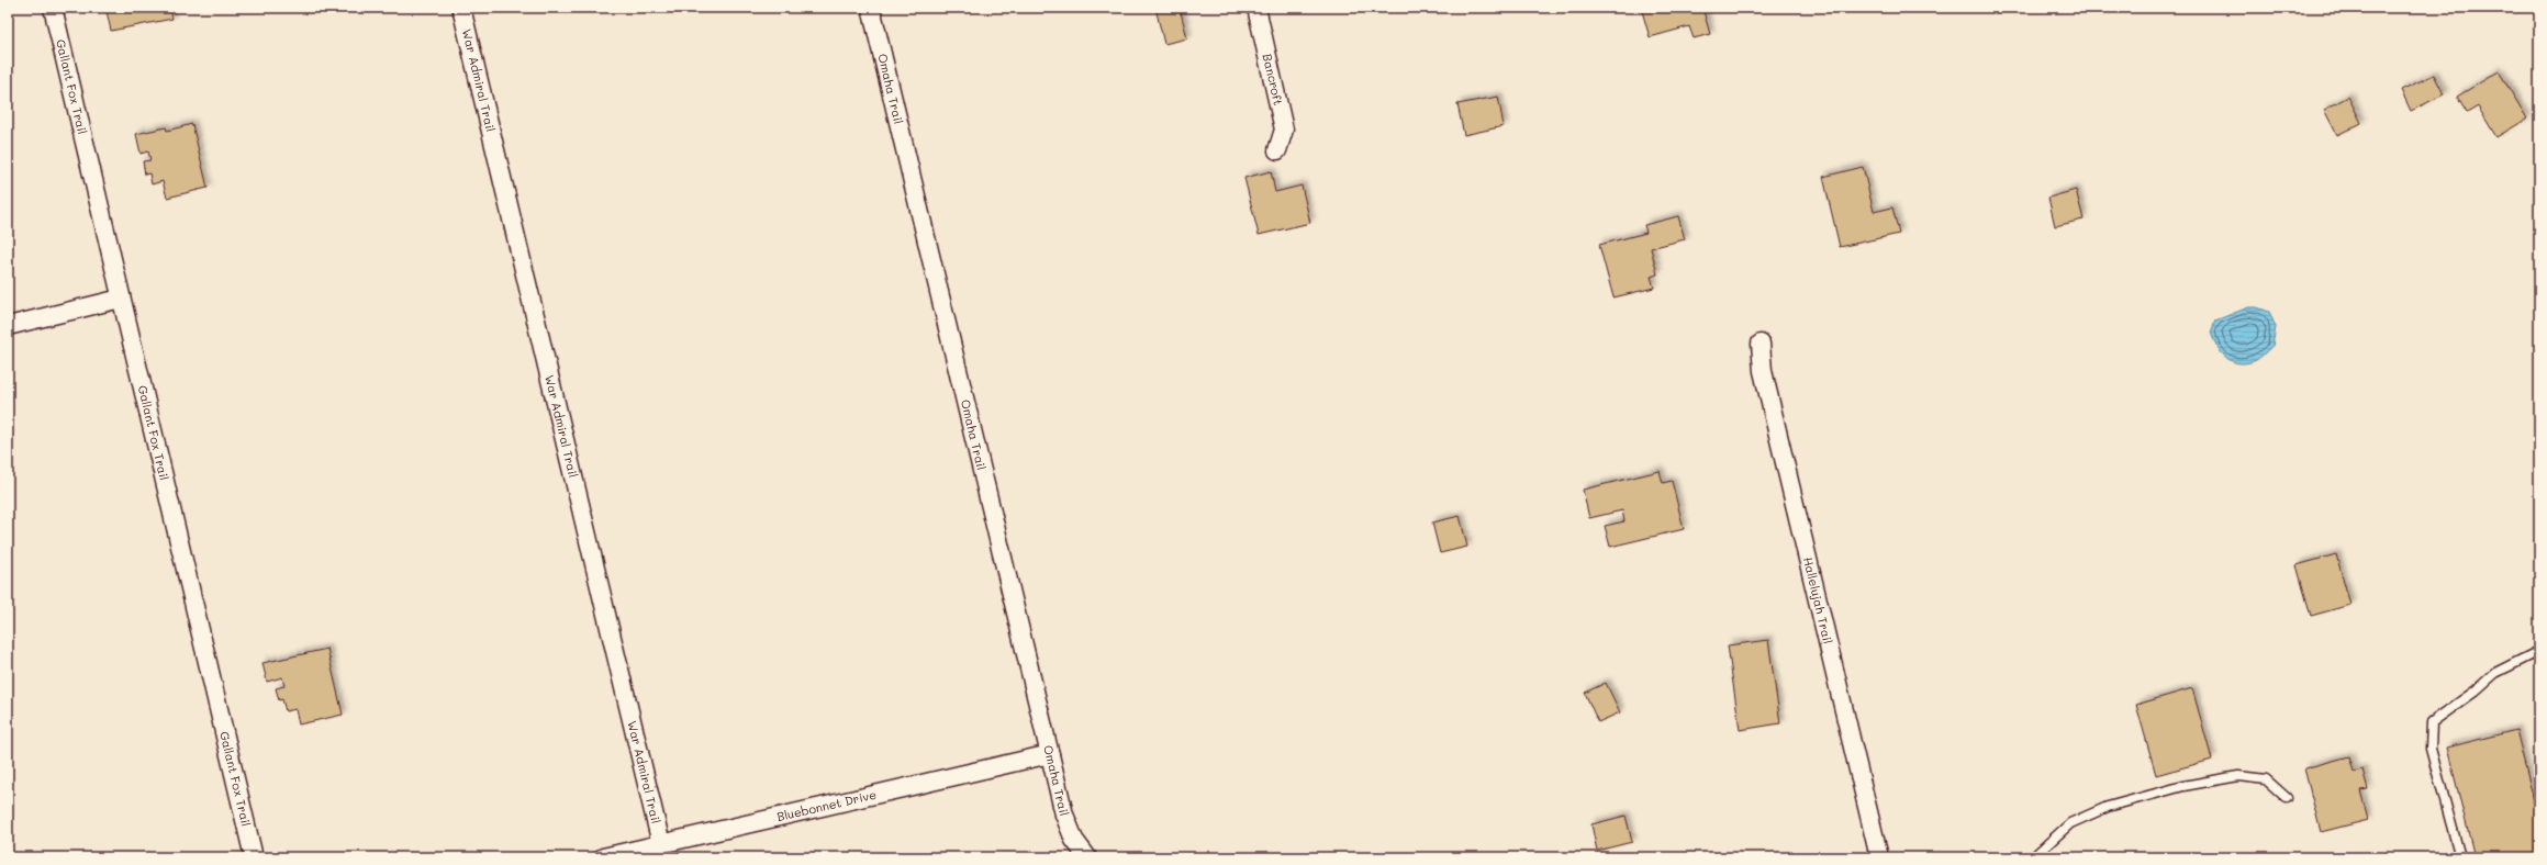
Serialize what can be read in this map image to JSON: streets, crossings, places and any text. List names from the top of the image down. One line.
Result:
{"streets":{"street":["Bancroft","War Admiral Trail","Gallant Fox Trail","Omaha Trail","Hallelujah Trail","Bluebonnet Drive"]},"crossings":[["War Admiral Trail","Bluebonnet Drive"],["Omaha Trail","Bluebonnet Drive"]]}
